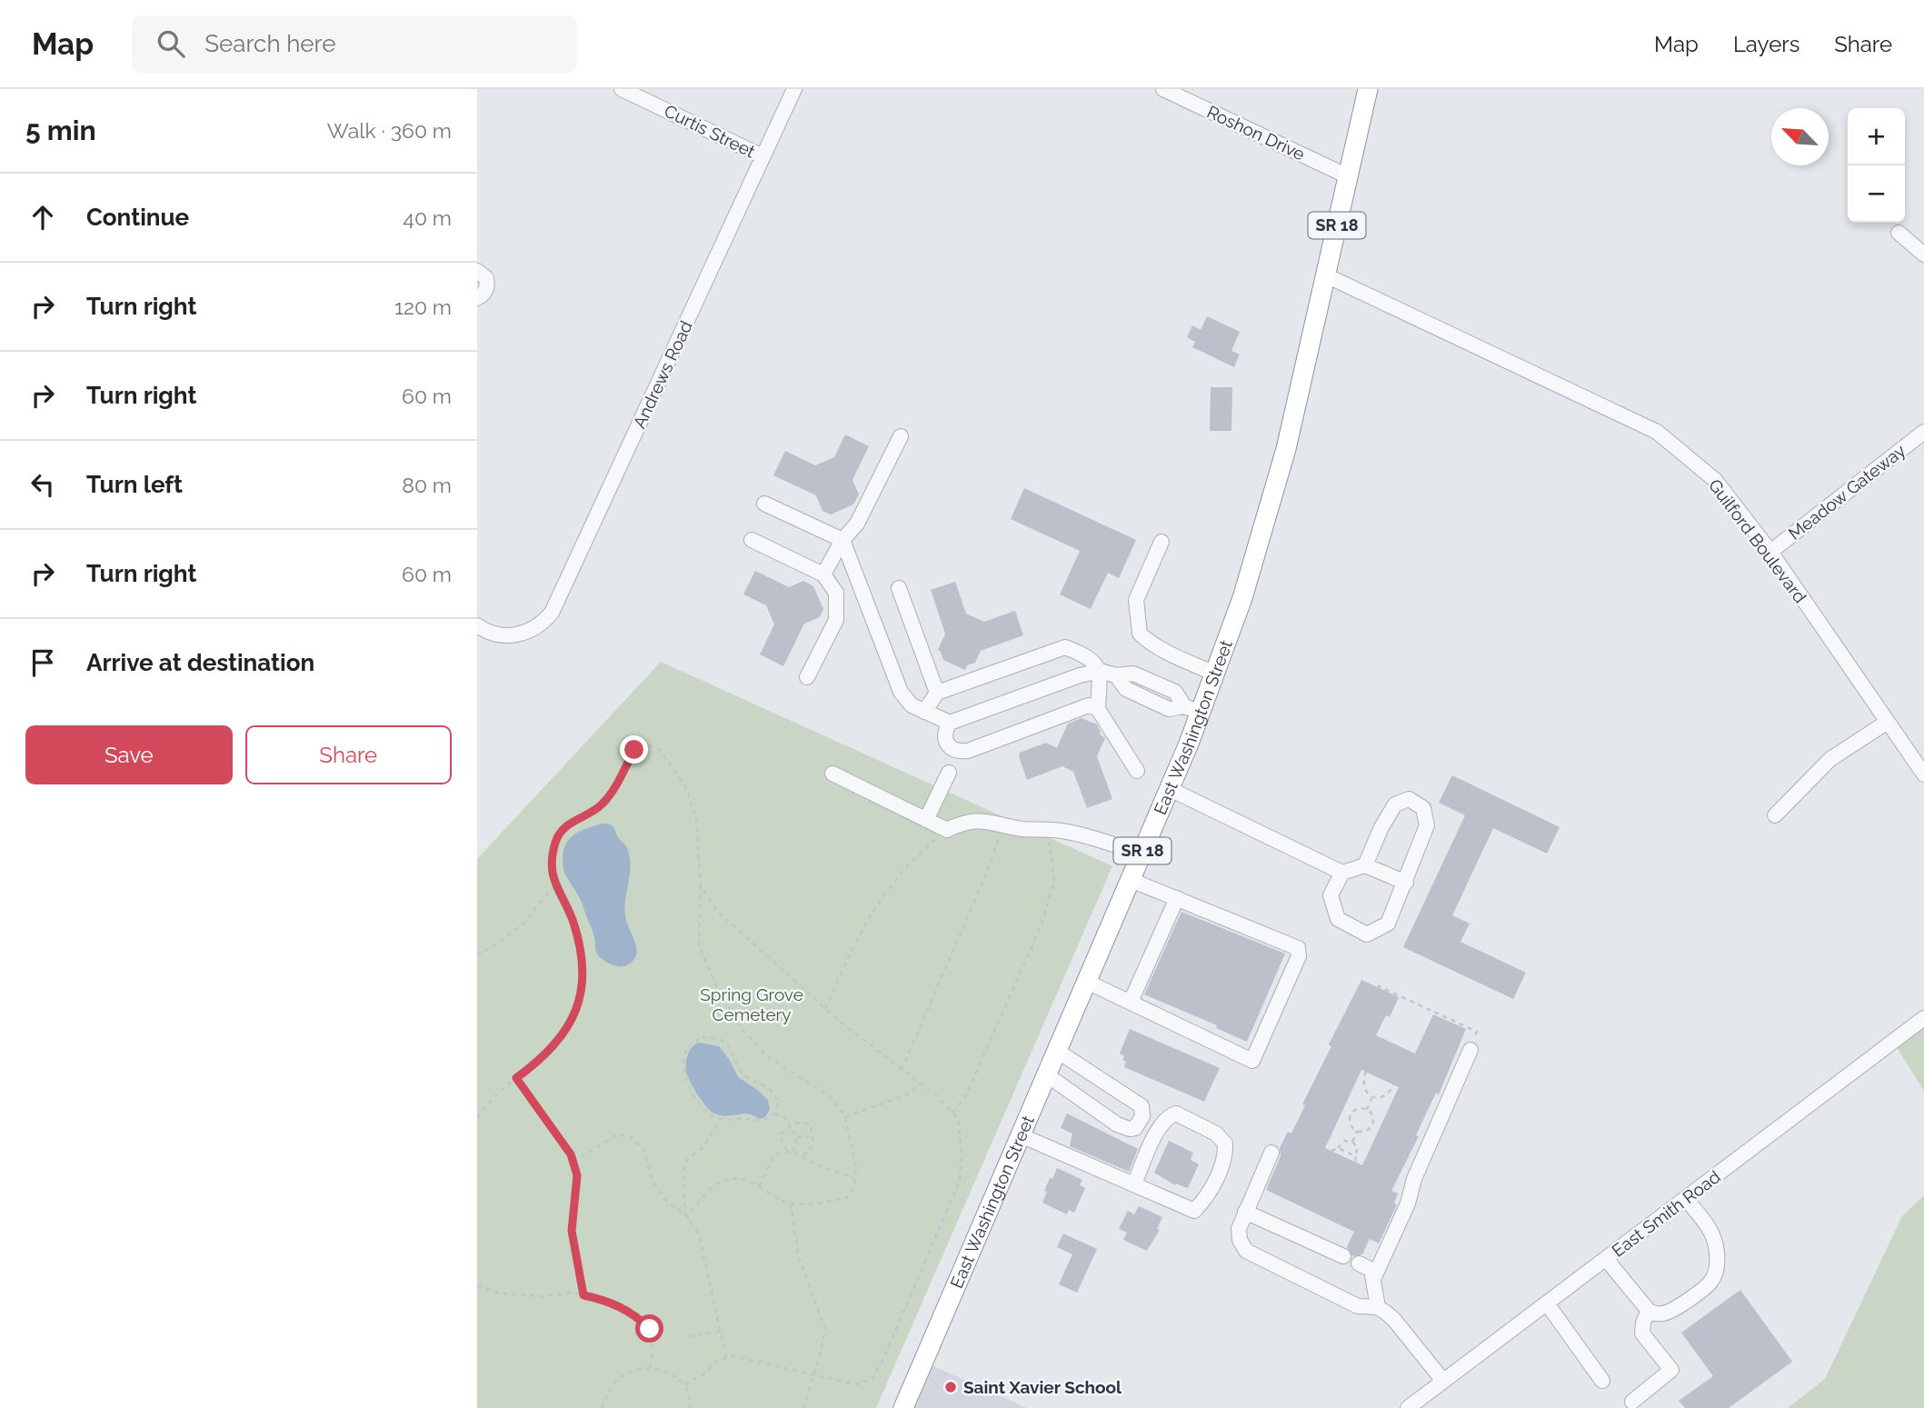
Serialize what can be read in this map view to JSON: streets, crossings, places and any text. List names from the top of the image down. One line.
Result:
{"streets":{"highway":["SR 18","East Washington Street"],"street":["Curtis Street","Roshon Drive","Andrews Road","Meadow Gateway","Guilford Boulevard","East Smith Road"]},"crossings":[["Curtis Street","Andrews Road"],["Roshon Drive","East Washington Street"],["Meadow Gateway","Guilford Boulevard"],["Guilford Boulevard","East Washington Street"]],"parks":["Spring Grove Cemetery"],"places":["Saint Xavier School"],"north":"top left","page":{"header":"Map","search":"Search here","nav":["Map","Layers","Share"],"heading":["5 min","Walk · 360 m"],"map_buttons":["+","−"],"list":[["Continue","40 m"],["Turn right","120 m"],["Turn right","60 m"],["Turn left","80 m"],["Turn right","60 m"],"Arrive at destination"],"buttons":["Save","Share"]}}
